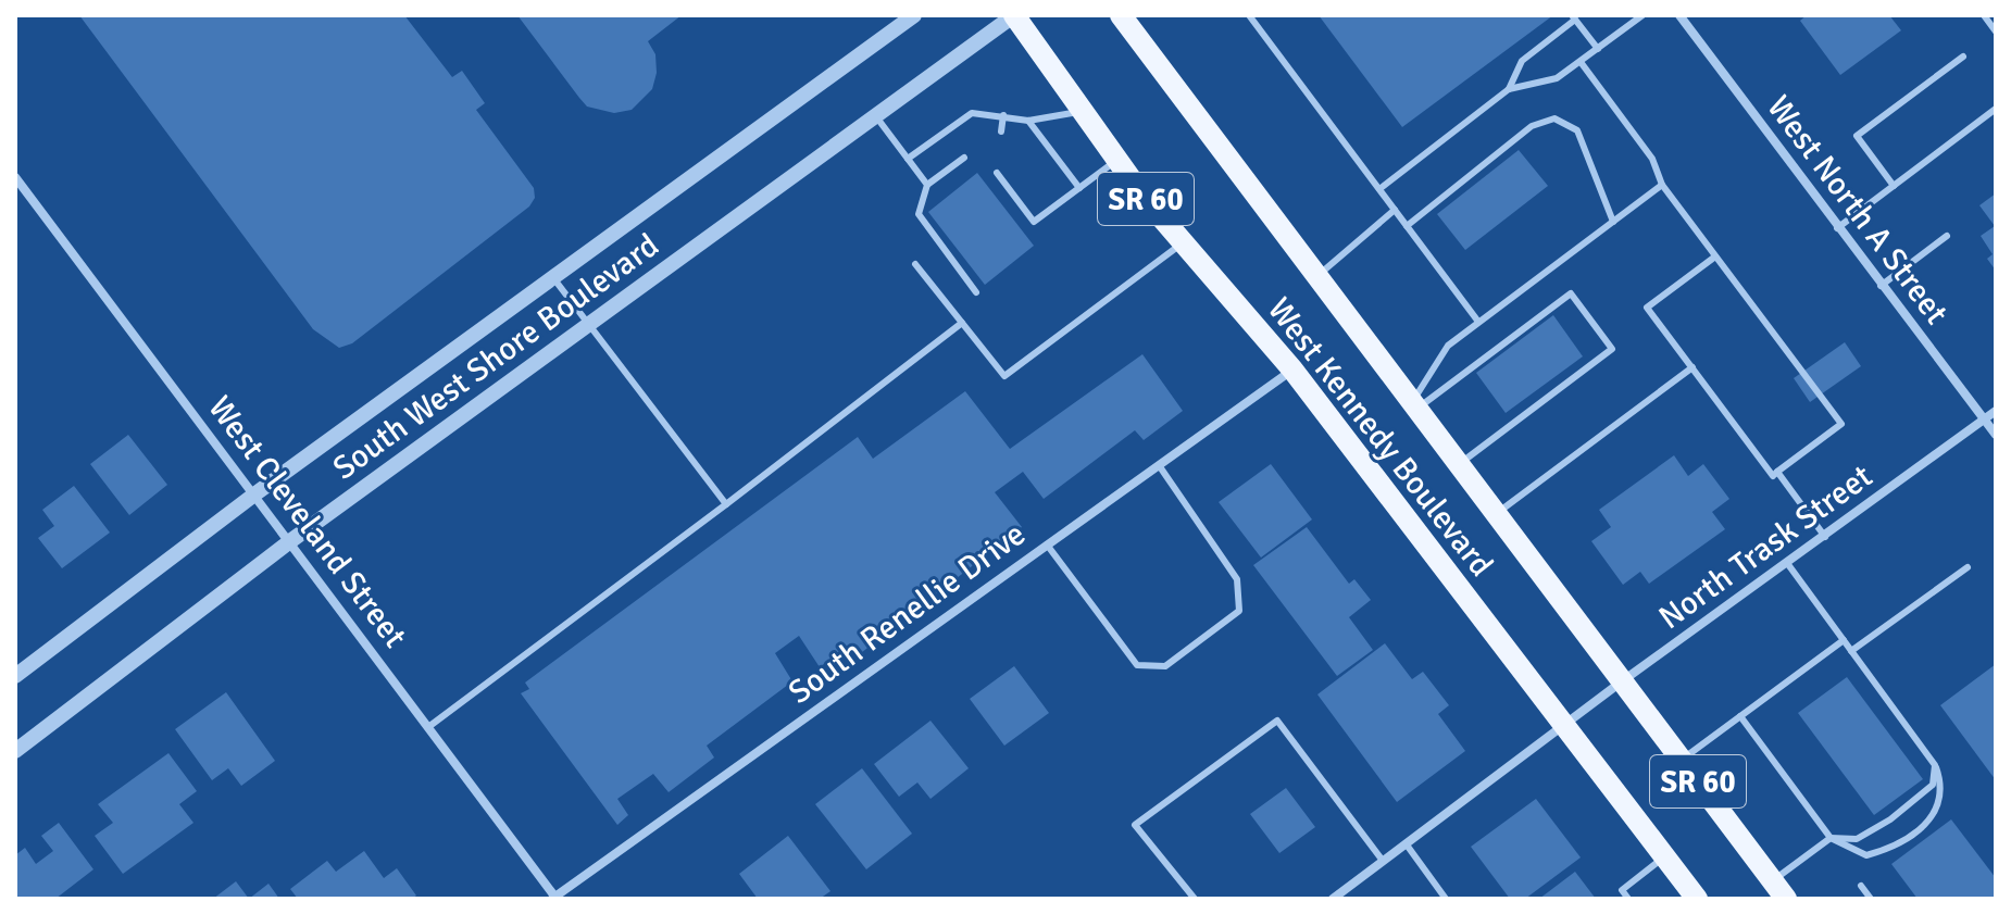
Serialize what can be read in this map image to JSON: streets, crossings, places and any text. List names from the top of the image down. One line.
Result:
{"streets":{"main road":["SR 60","West Kennedy Boulevard"],"street":["West North A Street","South West Shore Boulevard","West Cleveland Street","North Trask Street","South Renellie Drive"]},"crossings":[["West North A Street","North Trask Street"],["South West Shore Boulevard","West Kennedy Boulevard"],["South West Shore Boulevard","West Cleveland Street"],["West Kennedy Boulevard","North Trask Street"],["West Kennedy Boulevard","South Renellie Drive"],["West Cleveland Street","South Renellie Drive"]]}
